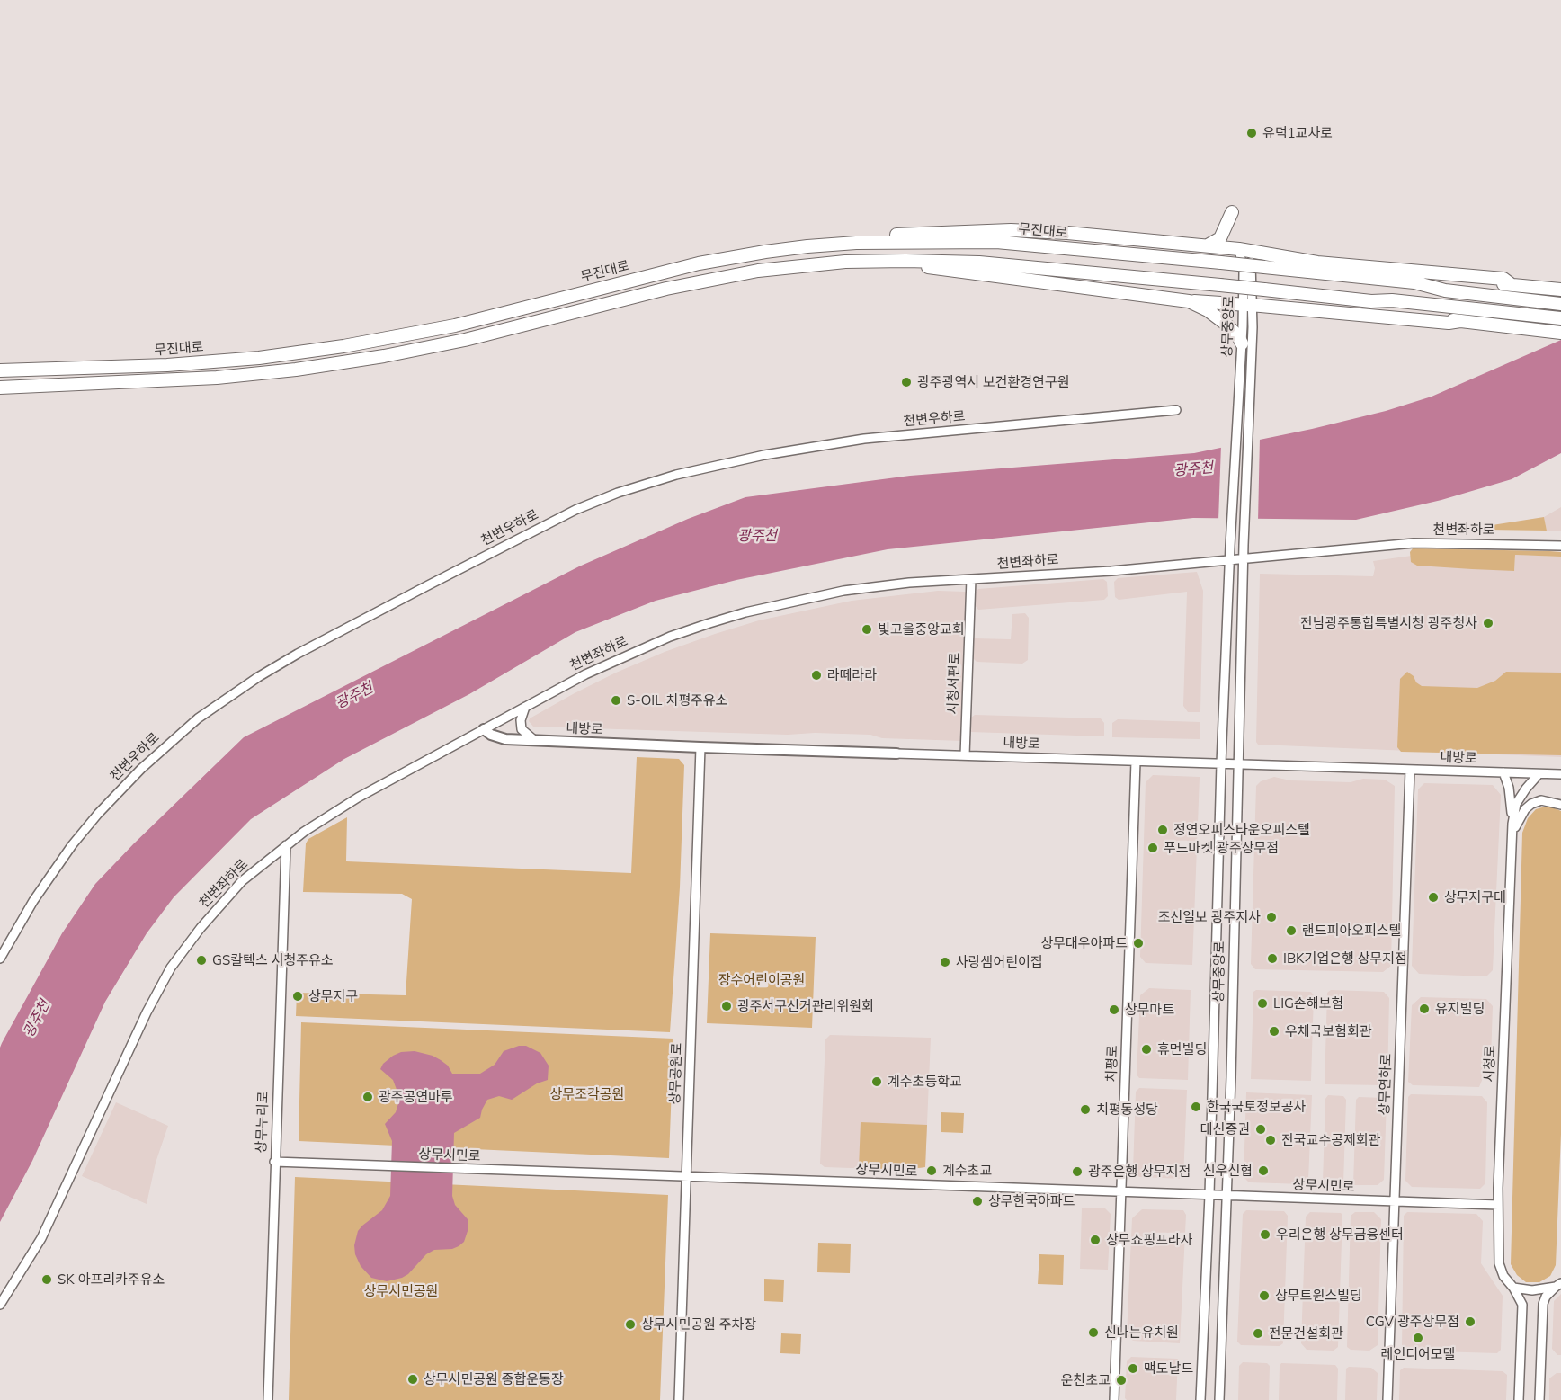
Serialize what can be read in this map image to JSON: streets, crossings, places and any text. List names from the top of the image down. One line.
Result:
{"streets":{"highway":["무진대로"],"main road":["내방로"],"street":["상무중앙로","천변우하로","천변좌하로","시청서편로","치평로","시청로","상무공원로","상무연하로","상무누리로","상무시민로"]},"crossings":[["상무중앙로","천변좌하로"],["상무중앙로","내방로"],["상무중앙로","상무시민로"],["천변좌하로","시청서편로"],["천변좌하로","내방로"],["천변좌하로","상무누리로"],["시청서편로","내방로"],["내방로","치평로"],["내방로","시청로"],["내방로","상무공원로"],["내방로","상무연하로"],["치평로","상무시민로"],["시청로","상무시민로"],["상무공원로","상무시민로"],["상무연하로","상무시민로"],["상무누리로","상무시민로"]],"water":["광주천"],"parks":["장수어린이공원","상무조각공원","상무시민공원"],"places":["유덕1교차로","광주광역시 보건환경연구원","전남광주통합특별시청 광주청사","빛고을중앙교회","라떼라라","S-OIL 치평주유소","정연오피스타운오피스텔","푸드마켓 광주상무점","상무지구대","조선일보 광주지사","랜드피아오피스텔","상무대우아파트","IBK기업은행 상무지점","GS칼텍스 시청주유소","사랑샘어린이집","상무지구","LIG손해보험","광주서구선거관리위원회","유지빌딩","상무마트","우체국보험회관","휴먼빌딩","계수초등학교","광주공연마루","한국국토정보공사","치평동성당","대신증권","전국교수공제회관","계수초교","신우신협","광주은행 상무지점","상무한국아파트","우리은행 상무금융센터","상무쇼핑프라자","SK 아프리카주유소","상무트윈스빌딩","CGV 광주상무점","상무시민공원 주차장","신나는유치원","전문건설회관","레인디어모텔","맥도날드","상무시민공원 종합운동장","운천초교"]}
